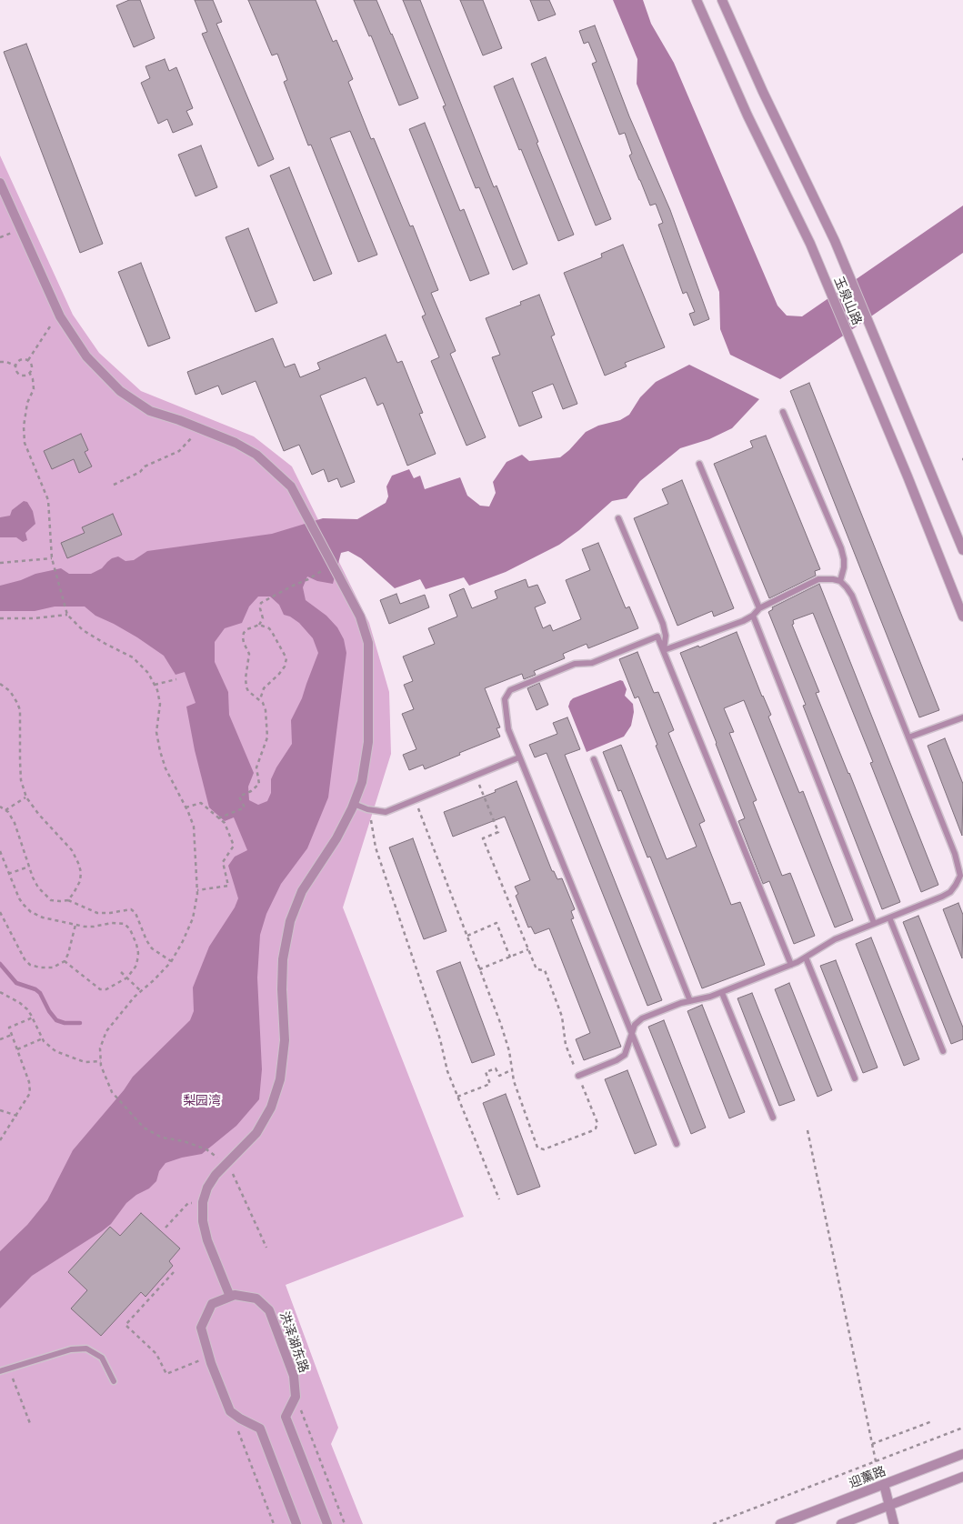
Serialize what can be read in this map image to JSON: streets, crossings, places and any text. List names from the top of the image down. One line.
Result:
{"streets":{"street":["玉泉山路","洪泽湖东路","迎薰路"]},"parks":["梨园湾"]}
